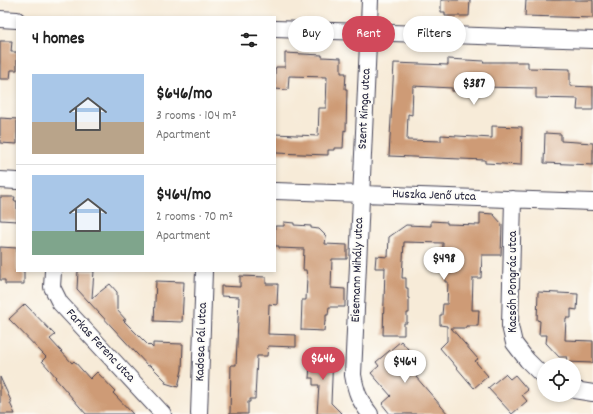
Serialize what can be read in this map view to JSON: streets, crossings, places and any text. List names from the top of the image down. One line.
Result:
{"streets":{"street":["Szent Kinga utca","Huszka Jenő utca","Eisemann Mihály utca","Kacsóh Pongrác utca","Kadosa Pál utca","Farkas Ferenc utca"]},"crossings":[["Szent Kinga utca","Huszka Jenő utca"],["Szent Kinga utca","Eisemann Mihály utca"],["Huszka Jenő utca","Eisemann Mihály utca"],["Huszka Jenő utca","Kacsóh Pongrác utca"]],"page":{"chip":["Buy","Rent","Filters"],"heading":"4 homes","list":[{"name":"$646/mo","note":"3 rooms · 104 m² · Apartment"},{"name":"$464/mo","note":"2 rooms · 70 m² · Apartment"}],"price":["$387","$498","$646","$464"]}}
